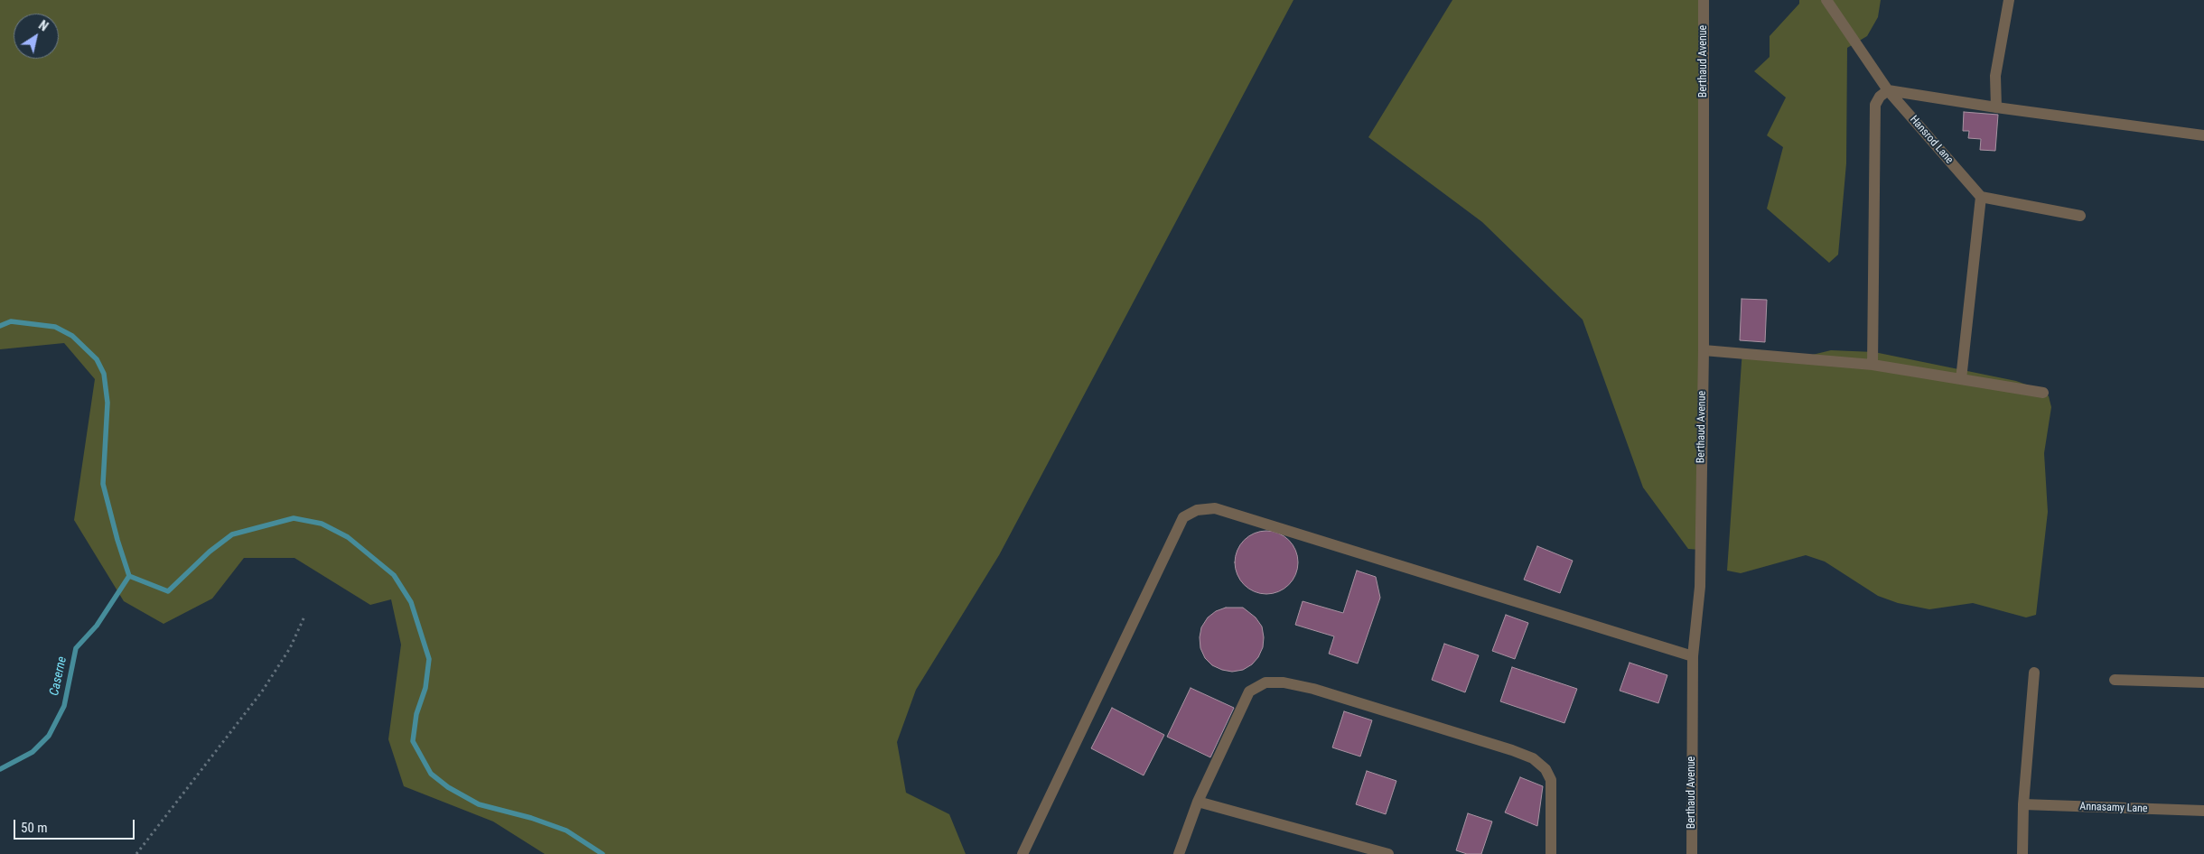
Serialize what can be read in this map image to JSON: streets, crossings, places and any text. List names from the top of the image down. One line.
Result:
{"streets":{"street":["Berthaud Avenue","Hansrod Lane","Annasamy Lane"]},"water":["Caserne"],"scale_bar":"50 m","north":"top right"}
